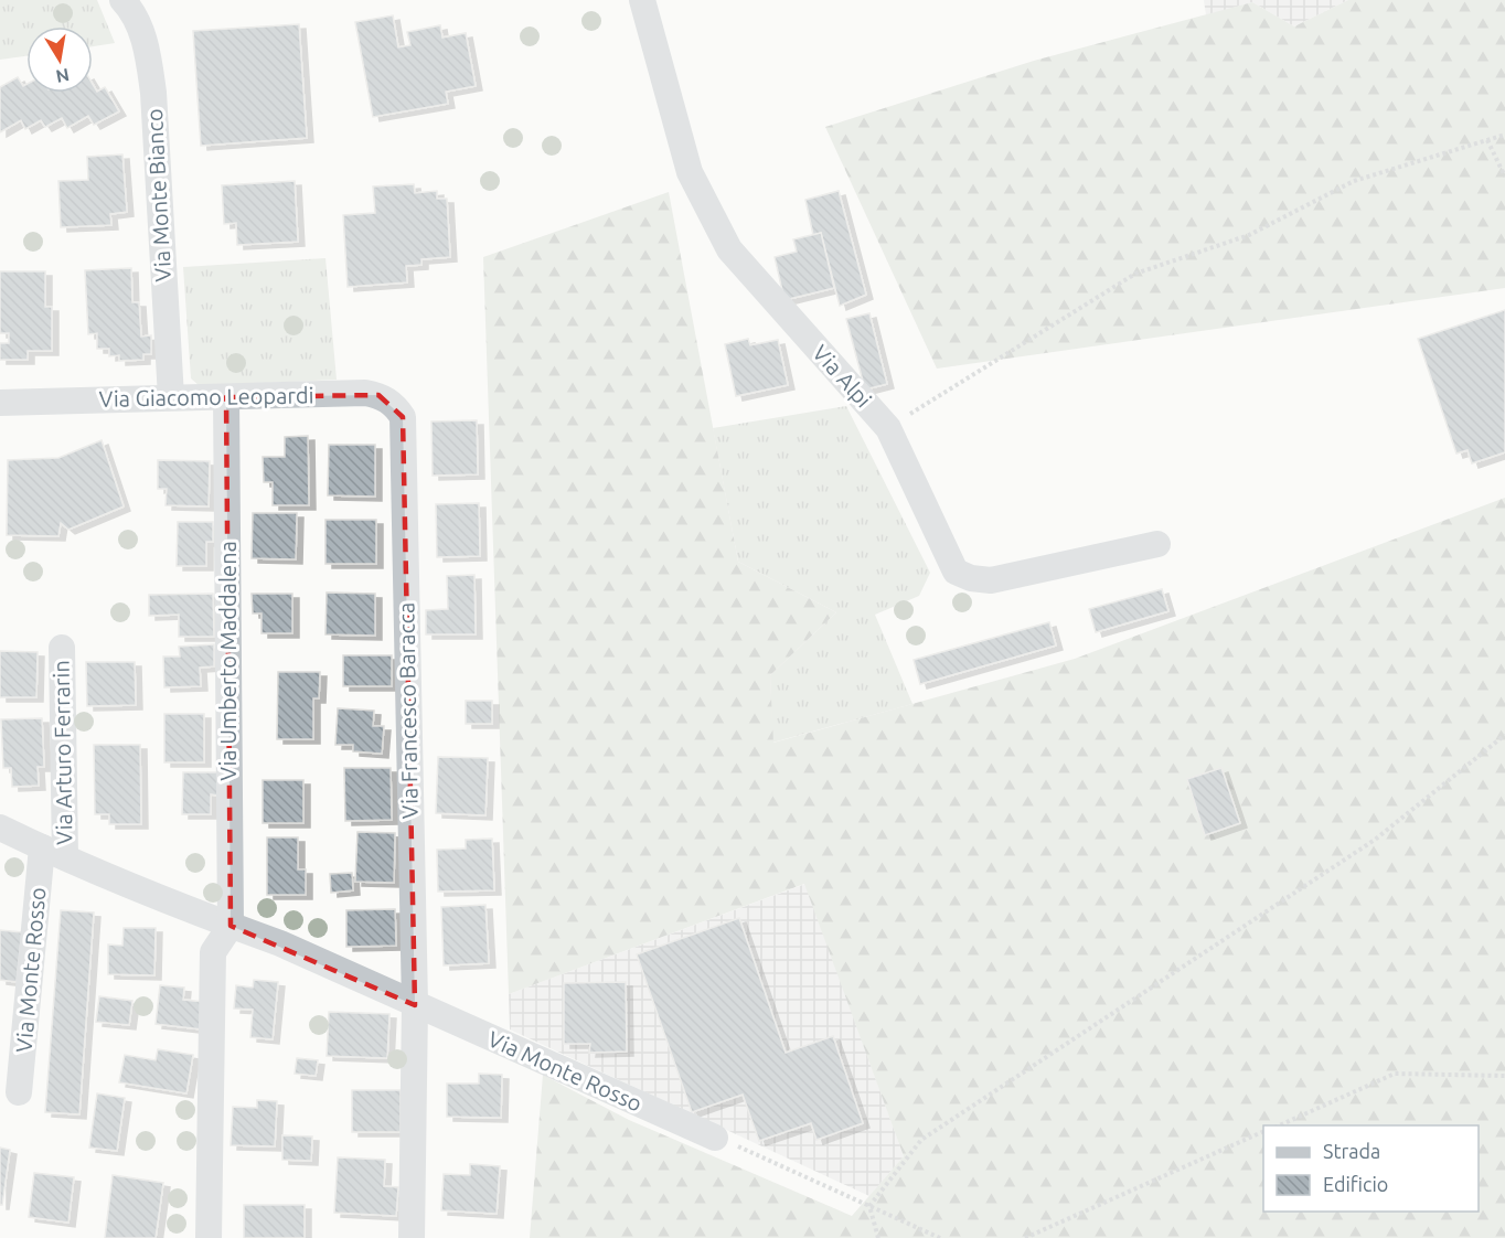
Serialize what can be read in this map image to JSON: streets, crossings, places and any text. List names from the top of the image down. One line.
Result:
{"streets":{"street":["Via Monte Bianco","Via Alpi","Via Giacomo Leopardi","Via Umberto Maddalena","Via Francesco Baracca","Via Arturo Ferrarin","Via Monte Rosso"]},"crossings":[["Via Monte Bianco","Via Giacomo Leopardi"],["Via Giacomo Leopardi","Via Umberto Maddalena"],["Via Giacomo Leopardi","Via Francesco Baracca"],["Via Umberto Maddalena","Via Monte Rosso"],["Via Francesco Baracca","Via Monte Rosso"],["Via Arturo Ferrarin","Via Monte Rosso"]],"legend":["Strada","Edificio"],"north":"bottom"}
